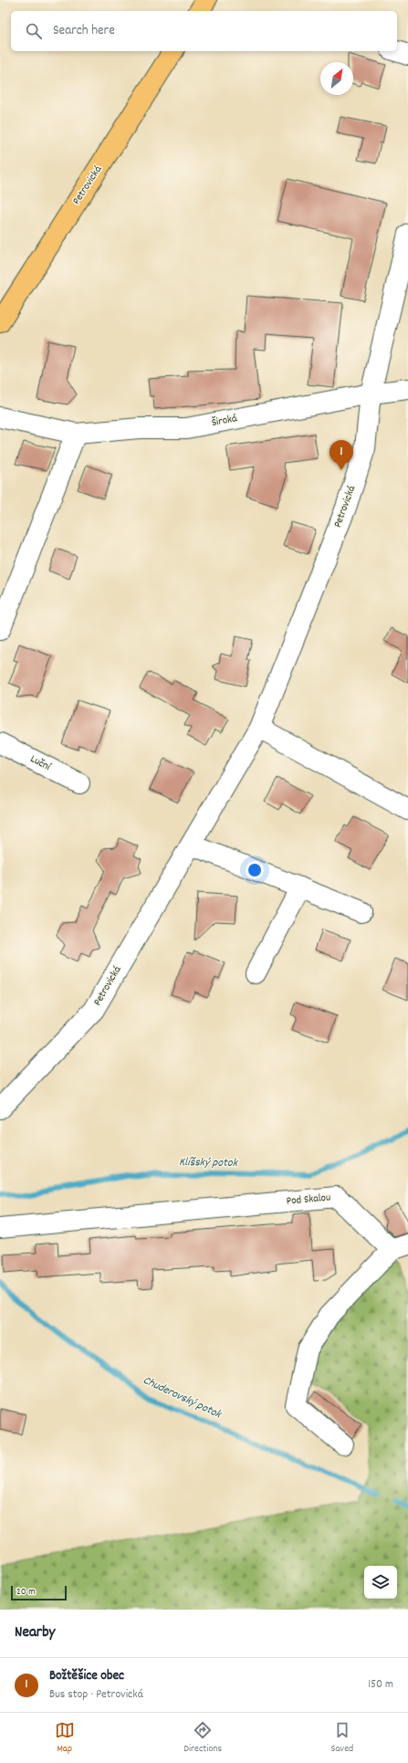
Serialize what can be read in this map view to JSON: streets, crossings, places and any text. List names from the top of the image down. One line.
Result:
{"streets":{"main road":["Petrovická"],"street":["Široká","Luční","Pod Skalou"]},"crossings":[["Petrovická","Široká"]],"water":["Klíšský potok","Chuderovský potok"],"scale_bar":"20 m","north":"top right","page":{"search":"Search here","pins":"1","scale":"20 m","heading":"Nearby","list":[{"mark":"1","name":"Božtěšice obec","note":"Bus stop · Petrovická","value":"150 m"}],"nav":["Map","Directions","Saved"]}}
